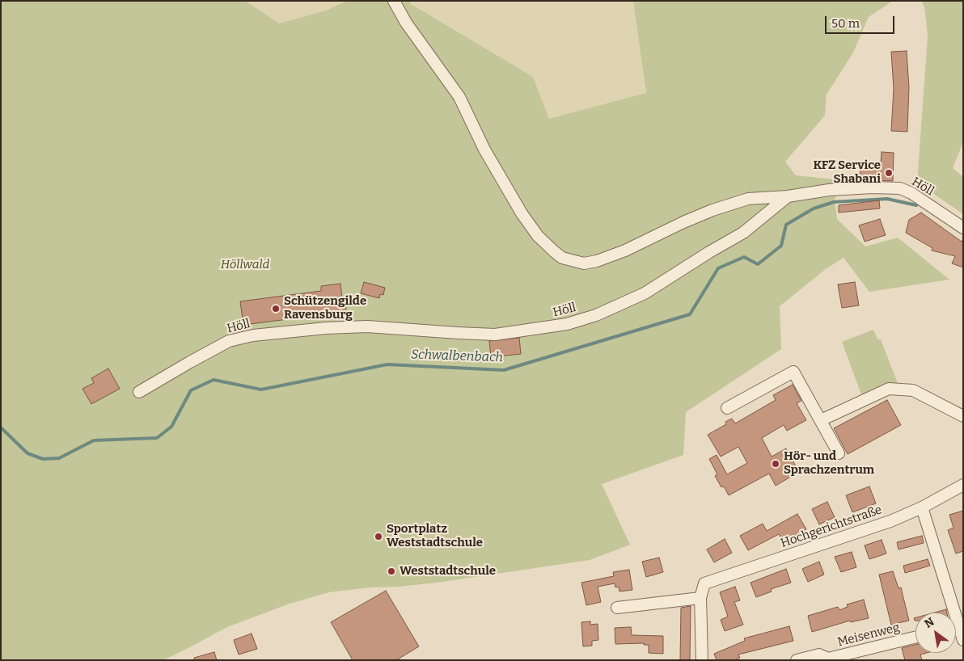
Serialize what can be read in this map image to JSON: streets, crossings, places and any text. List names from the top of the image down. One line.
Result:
{"streets":{"street":["Höll","Hochgerichtstraße","Meisenweg"]},"water":["Schwalbenbach"],"parks":["Höllwald"],"places":["KFZ Service Shabani","Schützengilde Ravensburg","Hör- und Sprachzentrum","Sportplatz Weststadtschule","Weststadtschule"],"scale_bar":"50 m","north":"top left"}
